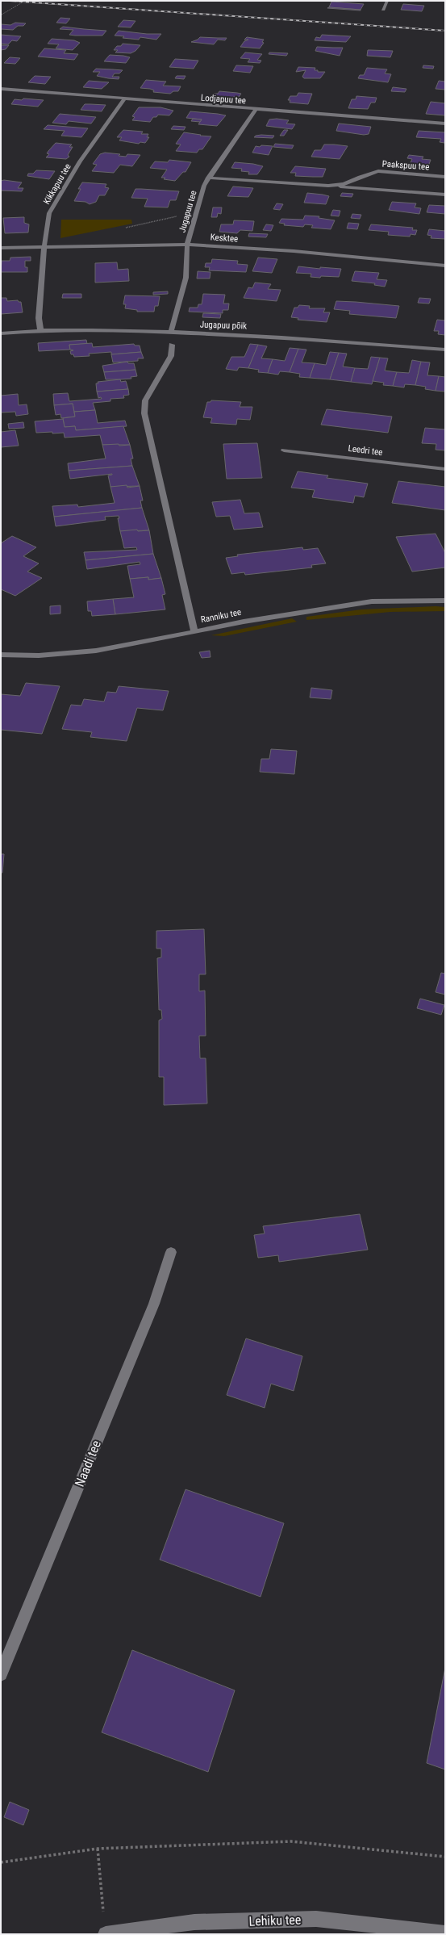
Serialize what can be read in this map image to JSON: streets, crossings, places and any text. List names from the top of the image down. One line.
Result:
{"streets":{"street":["Lodjapuu tee","Paakspuu tee","Kikkapuu tee","Jugapuu tee","Kesktee","Jugapuu põik","Leedri tee","Ranniku tee","Naadi tee","Lehiku tee"]},"crossings":[["Lodjapuu tee","Kikkapuu tee"],["Lodjapuu tee","Jugapuu tee"],["Paakspuu tee","Jugapuu tee"],["Kikkapuu tee","Kesktee"],["Kikkapuu tee","Jugapuu põik"],["Jugapuu tee","Kesktee"],["Jugapuu tee","Jugapuu põik"]]}
